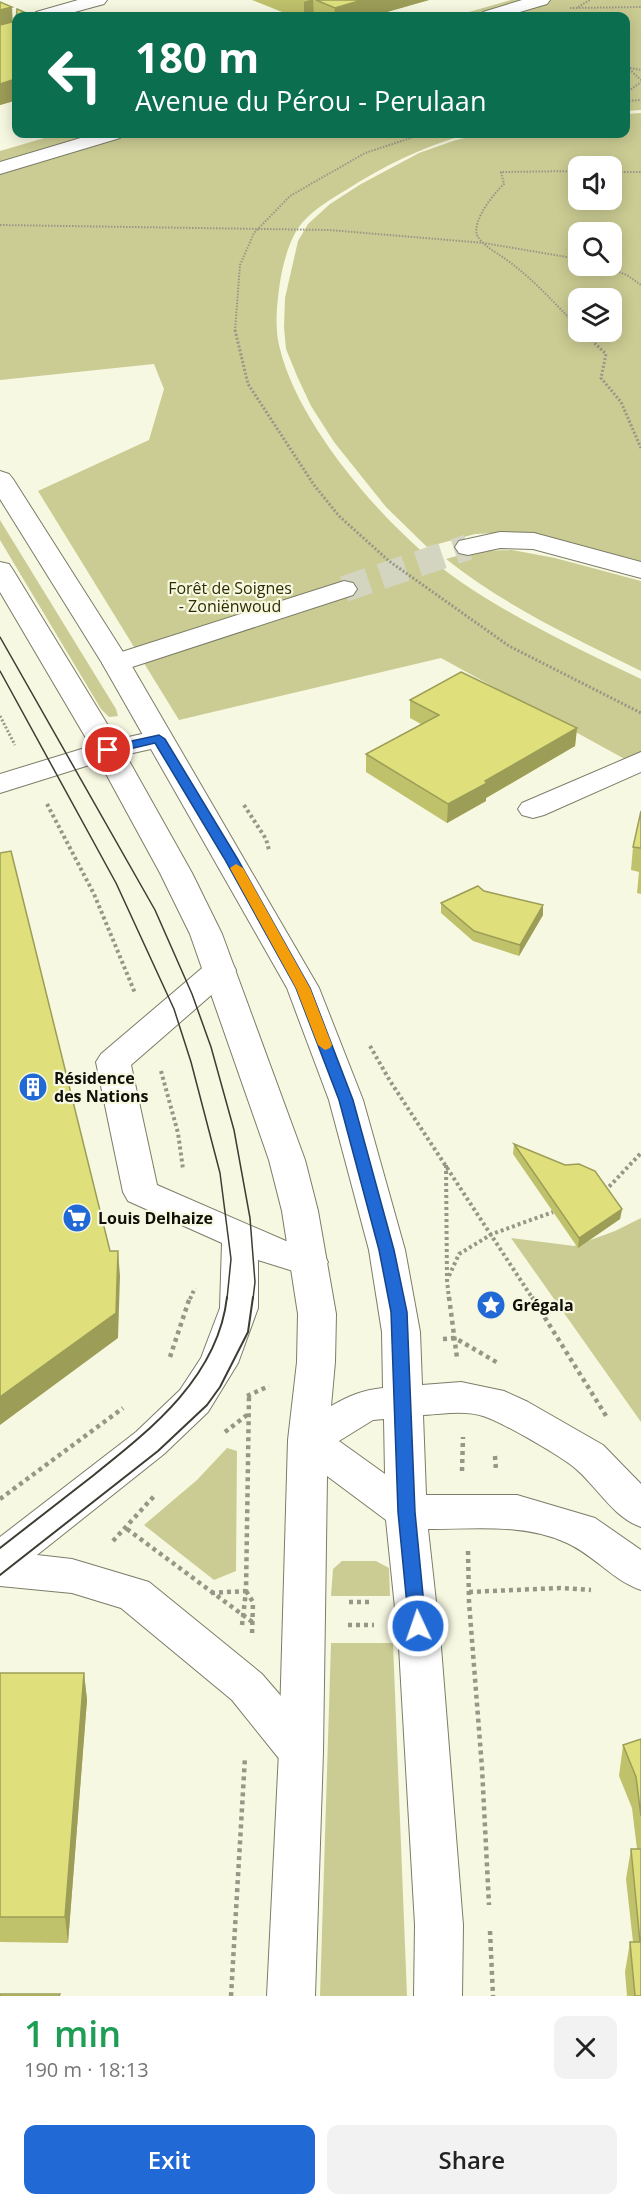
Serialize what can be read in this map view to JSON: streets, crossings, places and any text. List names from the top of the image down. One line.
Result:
{"parks":["Forêt de Soignes - Zoniënwoud"],"places":{"building":["Résidence des Nations"],"supermarket":["Louis Delhaize"],"place":["Grégala"]},"page":{"turn":["180 m","Avenue du Pérou - Perulaan"],"heading":["1 min","190 m · 18:13"],"buttons":["Exit","Share"]}}
